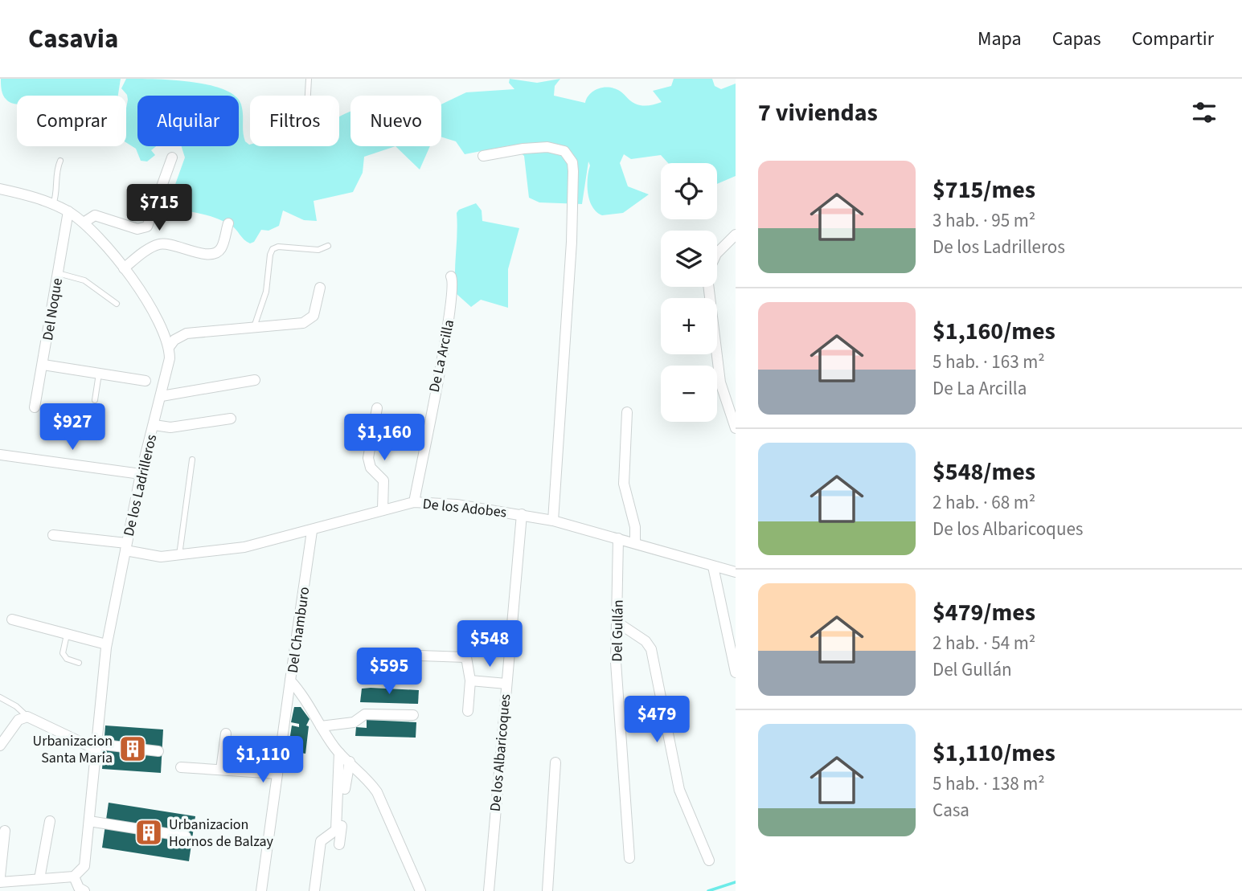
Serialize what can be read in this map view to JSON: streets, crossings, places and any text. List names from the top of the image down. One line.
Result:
{"streets":{"street":["Del Noque","De La Arcilla","De los Ladrilleros","De los Adobes","Del Chamburo","Del Gullán","De los Albaricoques"]},"crossings":[["Del Noque","De los Ladrilleros"],["De La Arcilla","De los Adobes"],["De los Ladrilleros","De los Adobes"],["De los Adobes","Del Chamburo"],["De los Adobes","Del Gullán"],["De los Adobes","De los Albaricoques"]],"places":{"building":["Urbanizacion Santa Maria","Urbanizacion Hornos de Balzay"]},"page":{"header":"Casavia","nav":["Mapa","Capas","Compartir"],"heading":"7 viviendas","chip":["Comprar","Alquilar","Filtros","Nuevo"],"list":[{"name":"$715/mes","note":"3 hab. · 95 m² · De los Ladrilleros"},{"name":"$1,160/mes","note":"5 hab. · 163 m² · De La Arcilla"},{"name":"$548/mes","note":"2 hab. · 68 m² · De los Albaricoques"},{"name":"$479/mes","note":"2 hab. · 54 m² · Del Gullán"},{"name":"$1,110/mes","note":"5 hab. · 138 m² · Casa"}],"map_buttons":["+","−"],"price":["$715","$927","$1,160","$548","$595","$479","$1,110"]}}
